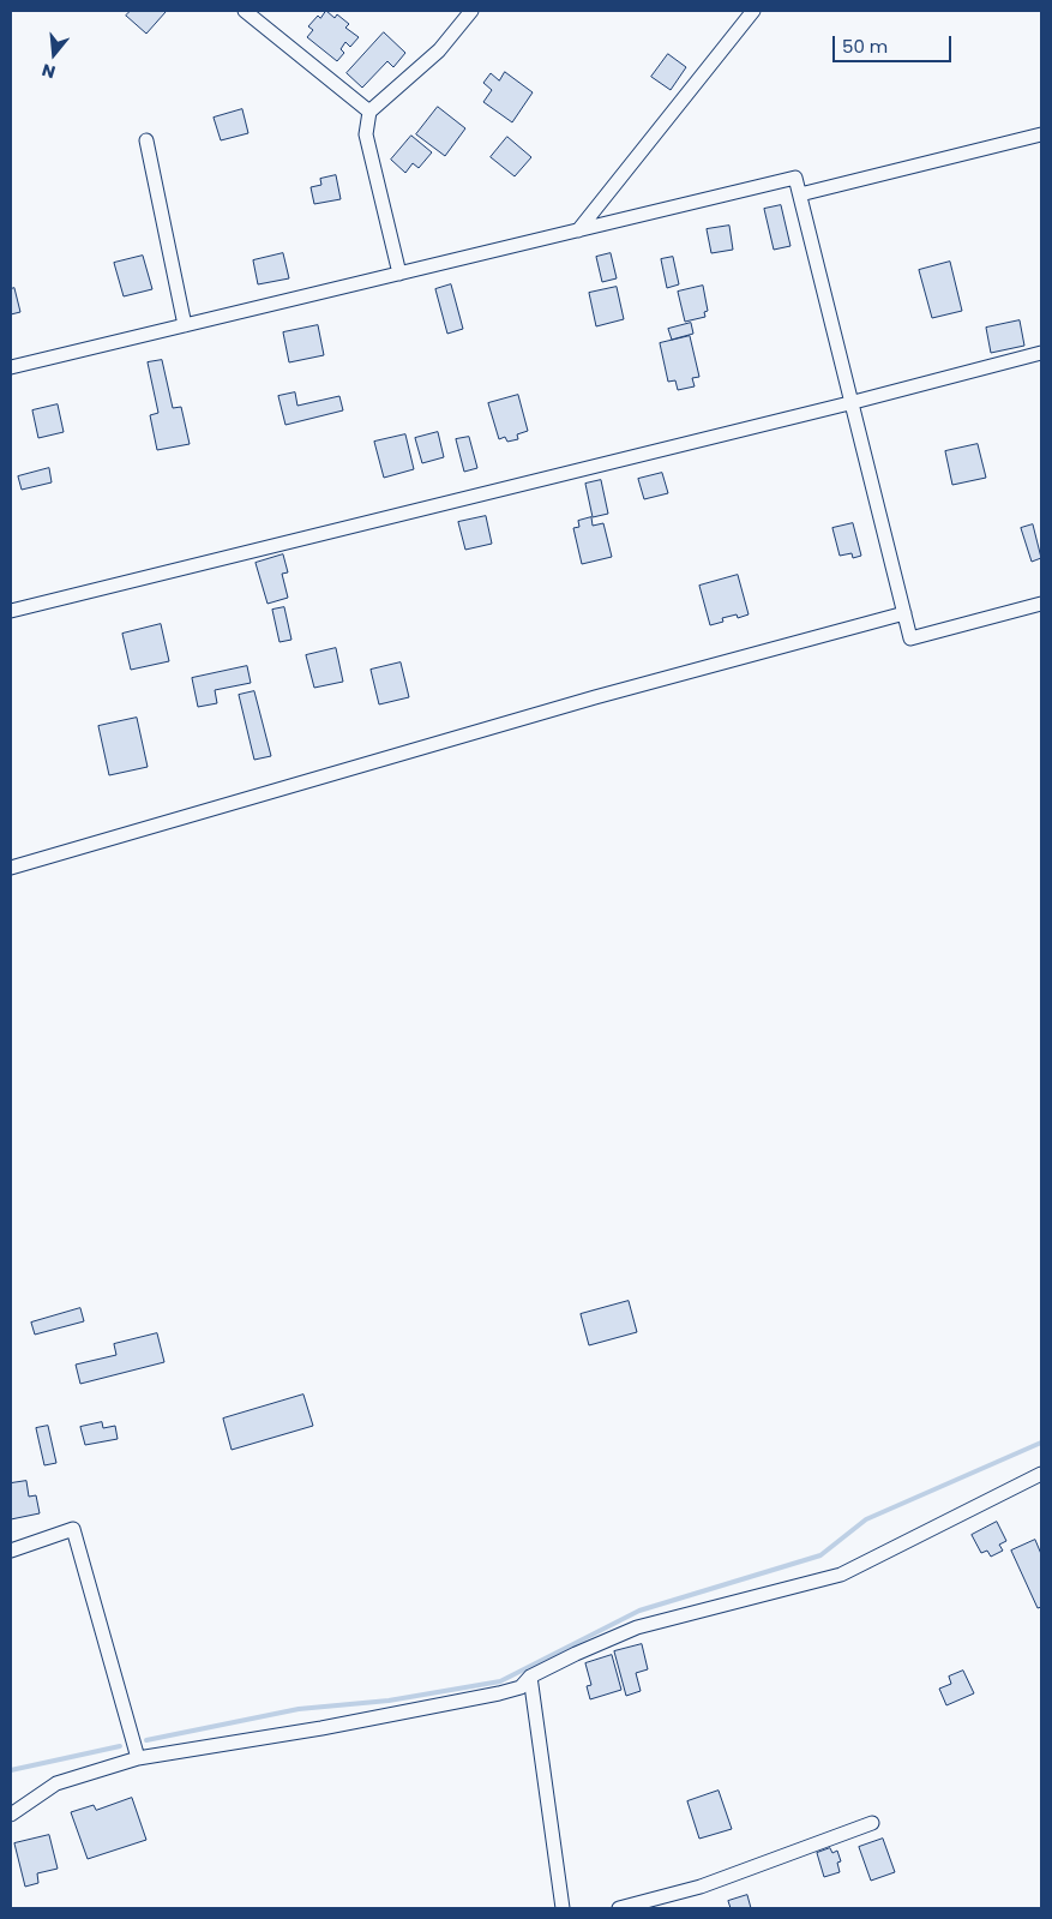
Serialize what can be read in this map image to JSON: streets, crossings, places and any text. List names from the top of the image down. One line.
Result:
{"scale_bar":"50 m","north":"bottom"}
